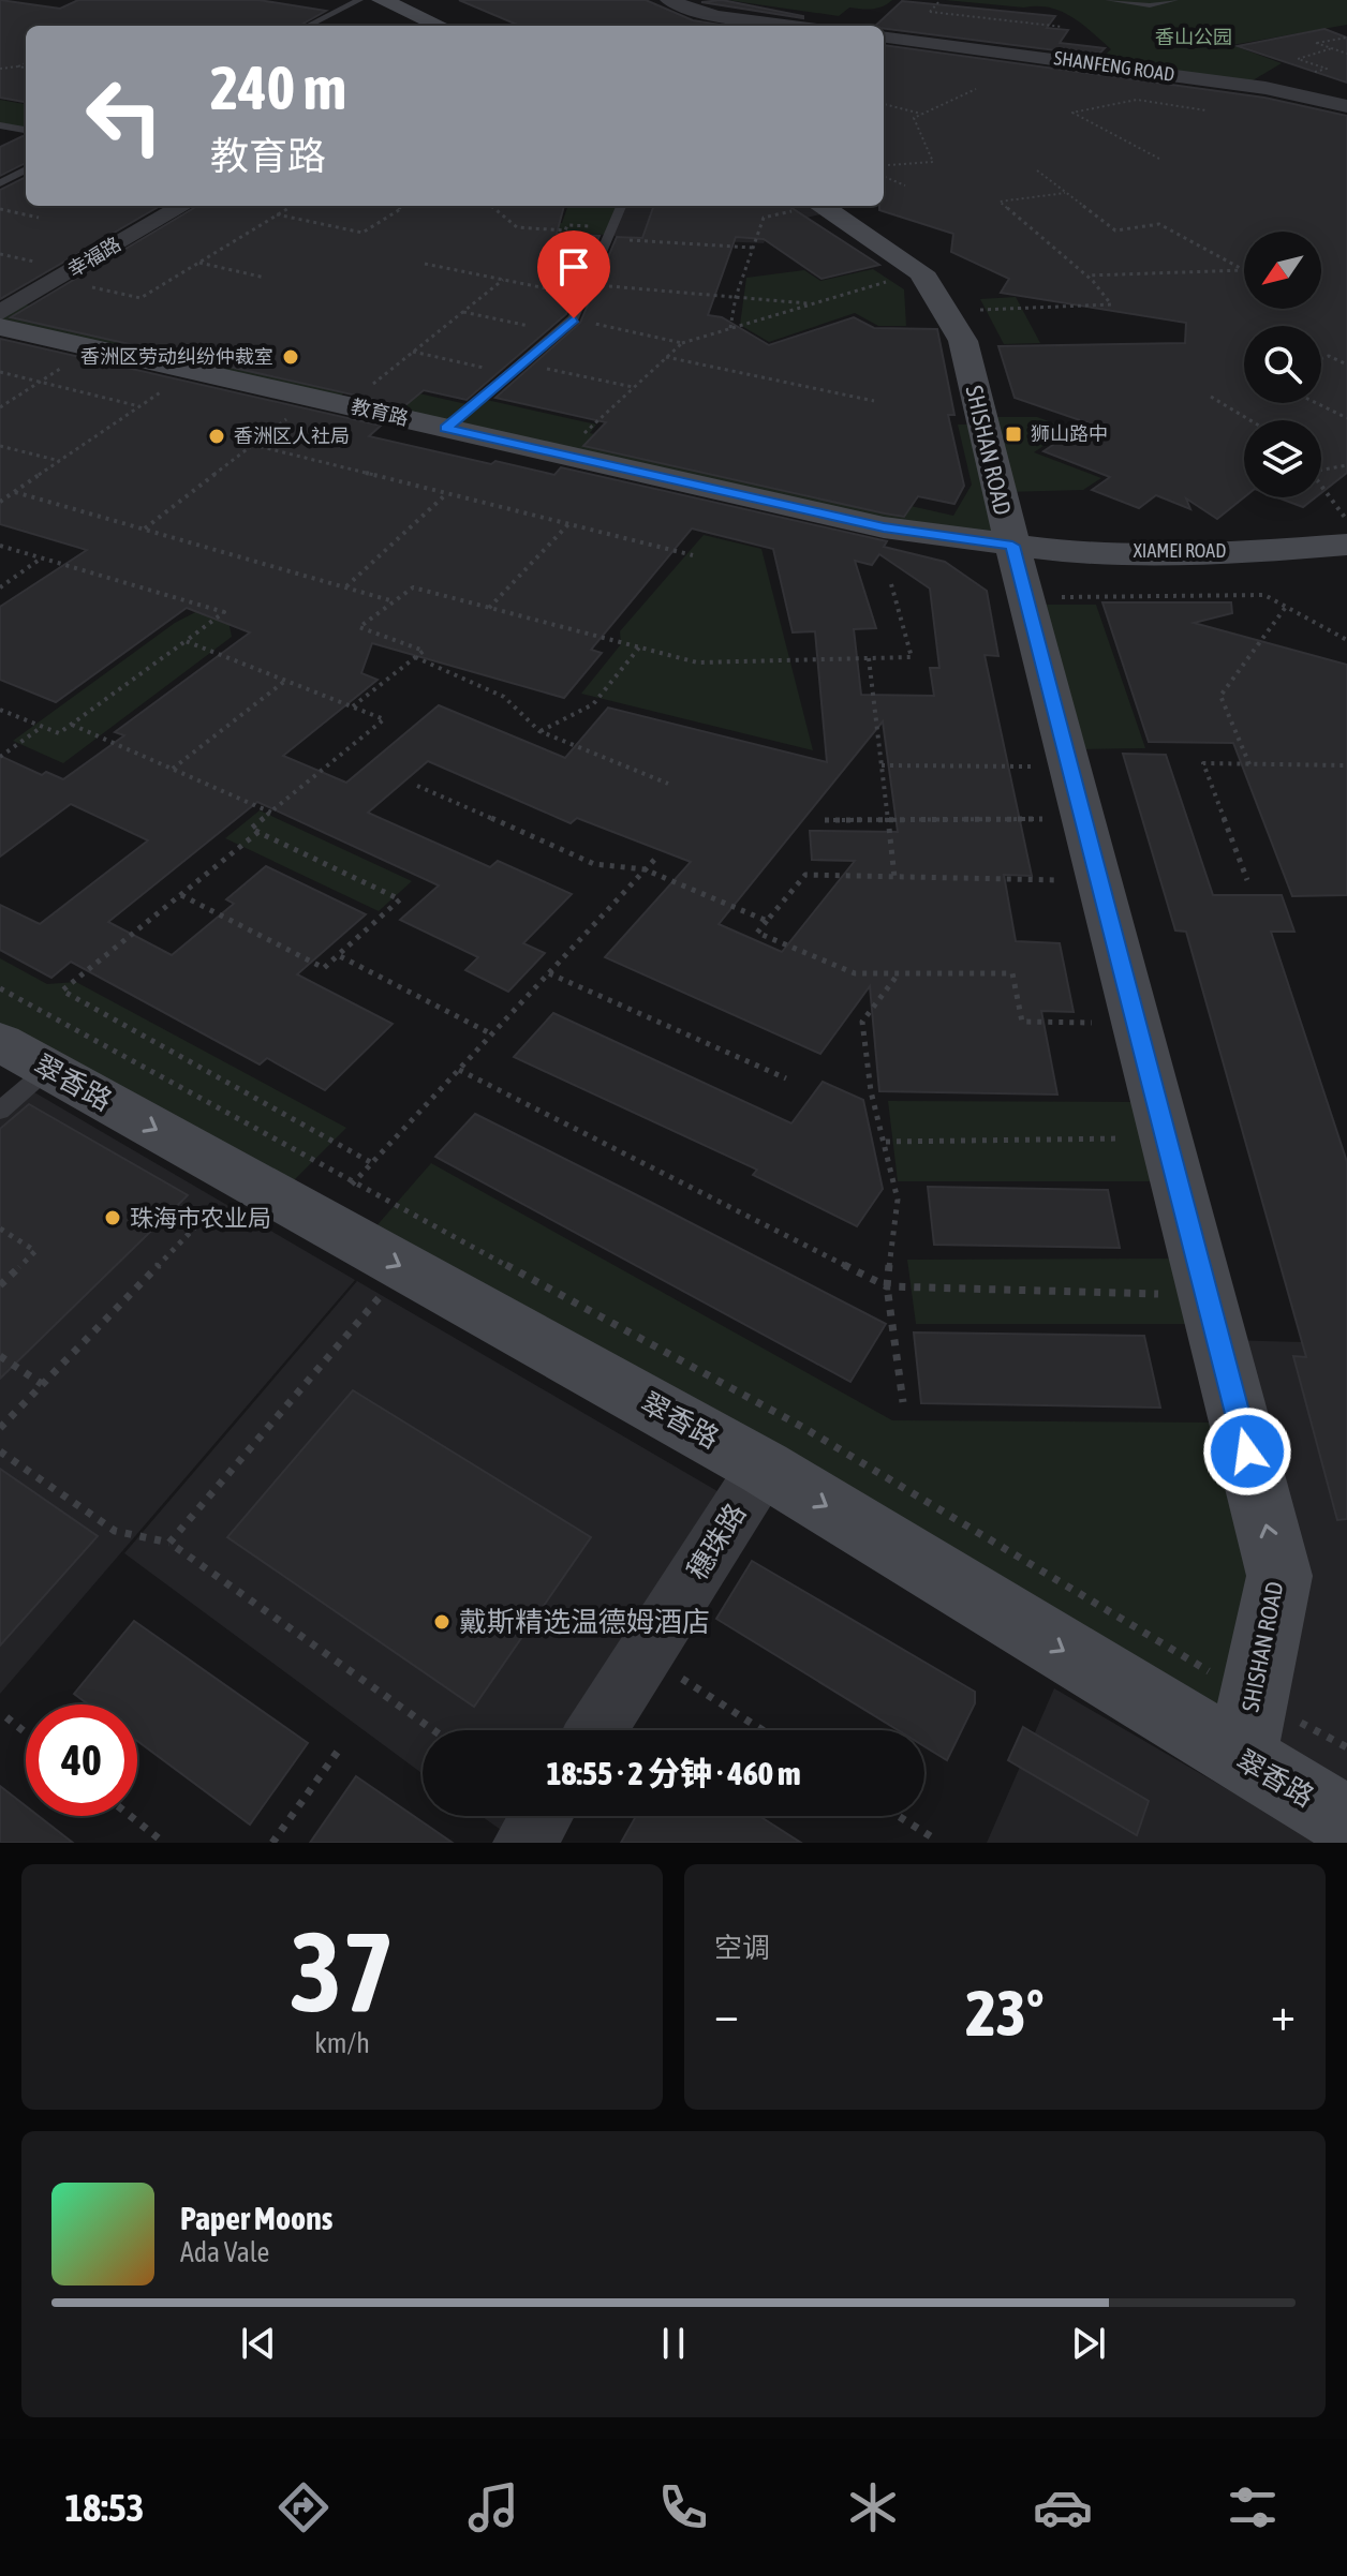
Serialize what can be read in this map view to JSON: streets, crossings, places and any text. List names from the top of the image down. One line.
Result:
{"streets":{"street":["SHANFENG ROAD","幸福路","教育路","SHISHAN ROAD","XIAMEI ROAD","翠香路","穗珠路"]},"crossings":[["教育路","SHISHAN ROAD"],["教育路","XIAMEI ROAD"],["SHISHAN ROAD","XIAMEI ROAD"],["SHISHAN ROAD","翠香路"],["翠香路","穗珠路"]],"one_way":["翠香路"],"parks":["香山公园"],"places":{"other":["香洲区劳动纠纷仲裁室","香洲区人社局","珠海市农业局","戴斯精选温德姆酒店"],"transit":["狮山路中"]},"north":"bottom left","page":{"turn":["240 m","教育路"],"limit":"40","trip":"18:55 · 2 分钟 · 460 m","tile":[["37","km/h"],"空调"],"heat":["−","23°","+"],"song":["Paper Moons","Ada Vale"],"tabs":"18:53"}}
